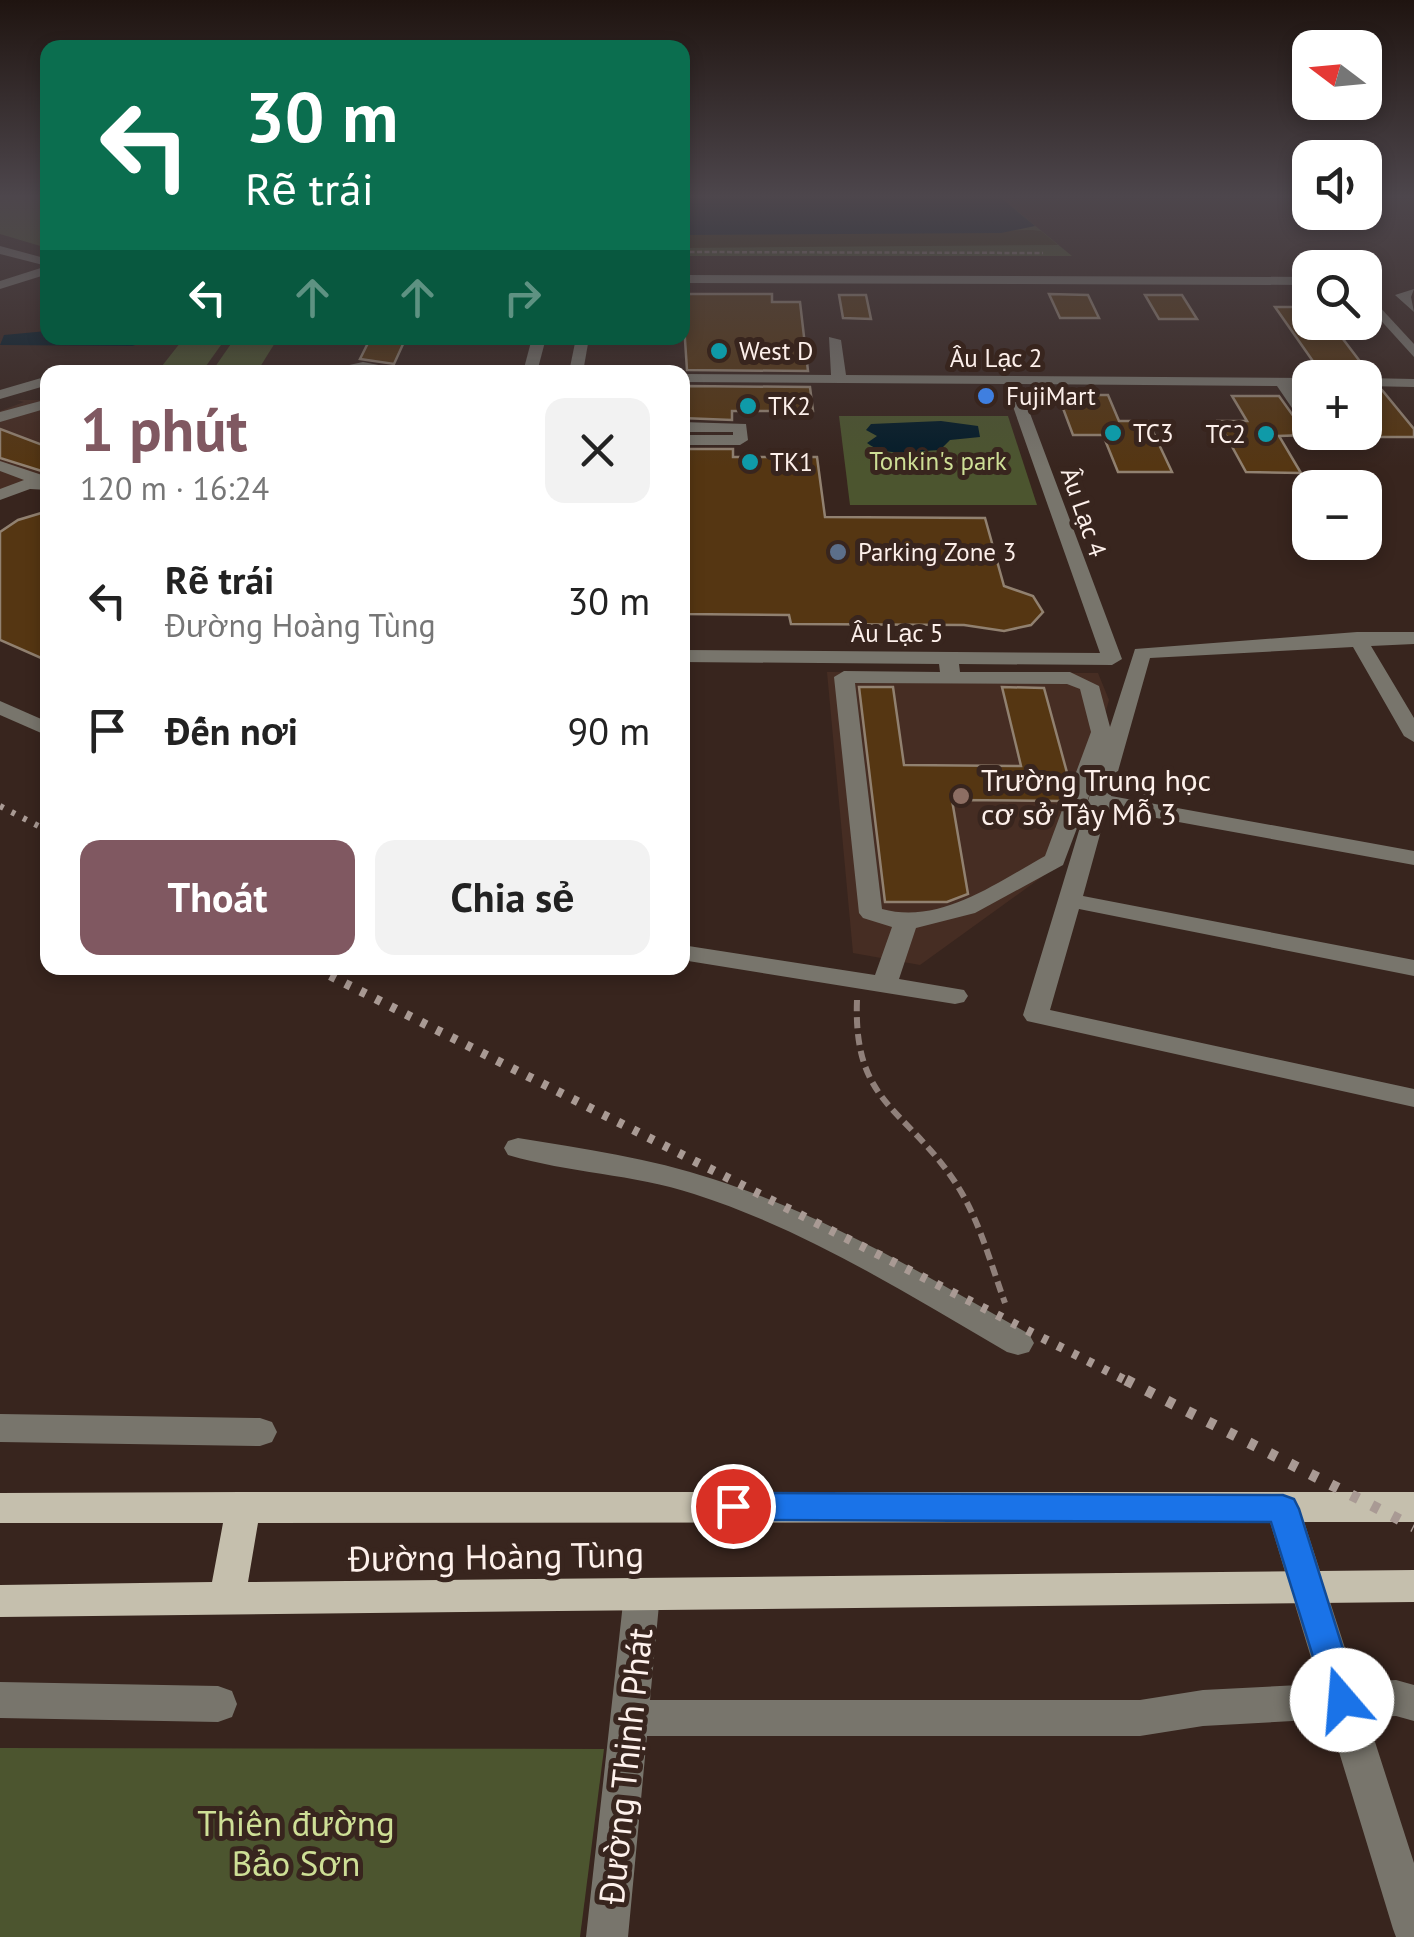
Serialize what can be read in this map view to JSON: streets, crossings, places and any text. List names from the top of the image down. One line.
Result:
{"streets":{"main road":["Đường Hoàng Tùng"],"street":["Âu Lạc 2","Âu Lạc 4","Âu Lạc 5","Đường Thịnh Phát"]},"crossings":[["Âu Lạc 2","Âu Lạc 4"],["Âu Lạc 4","Âu Lạc 5"],["Đường Hoàng Tùng","Đường Thịnh Phát"]],"parks":["Tonkin's park","Thiên đường Bảo Sơn"],"places":["West D","FujiMart","TK2","TC3","TC2","TK1","Parking Zone 3","Trường Trung học cơ sở Tây Mỗ 3"],"north":"left","page":{"map_buttons":["+","−"],"turn":["30 m","Rẽ trái"],"heading":["1 phút","120 m · 16:24"],"list":[{"name":"Rẽ trái","note":"Đường Hoàng Tùng","value":"30 m"},{"name":"Đến nơi","value":"90 m"}],"buttons":["Thoát","Chia sẻ"]}}
